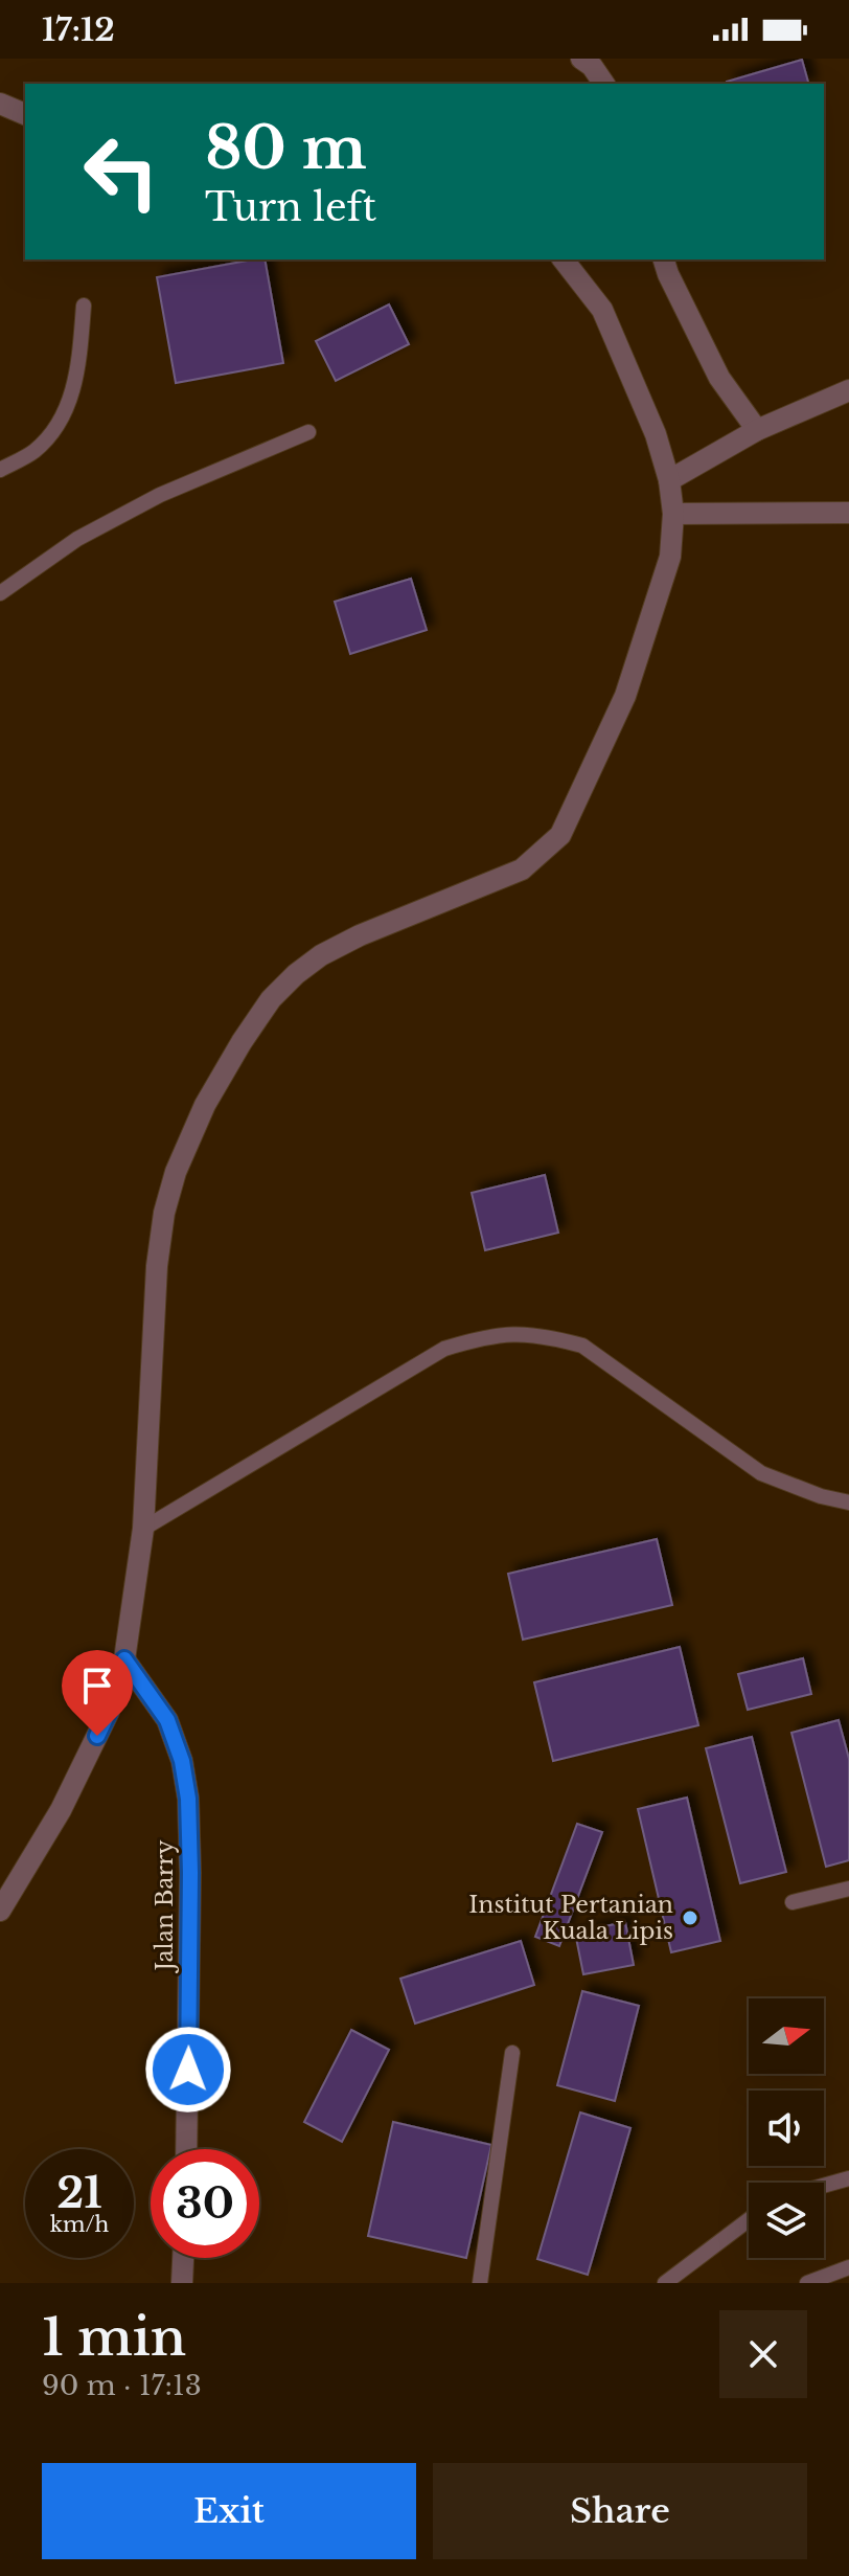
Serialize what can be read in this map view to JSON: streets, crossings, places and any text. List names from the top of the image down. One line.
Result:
{"streets":{"street":["Jalan Barry"]},"places":["Institut Pertanian Kuala Lipis"],"north":"right","page":{"status":"17:12","turn":["80 m","Turn left"],"speed":"21 km/h","limit":"30","heading":["1 min","90 m · 17:13"],"buttons":["Exit","Share"]}}
